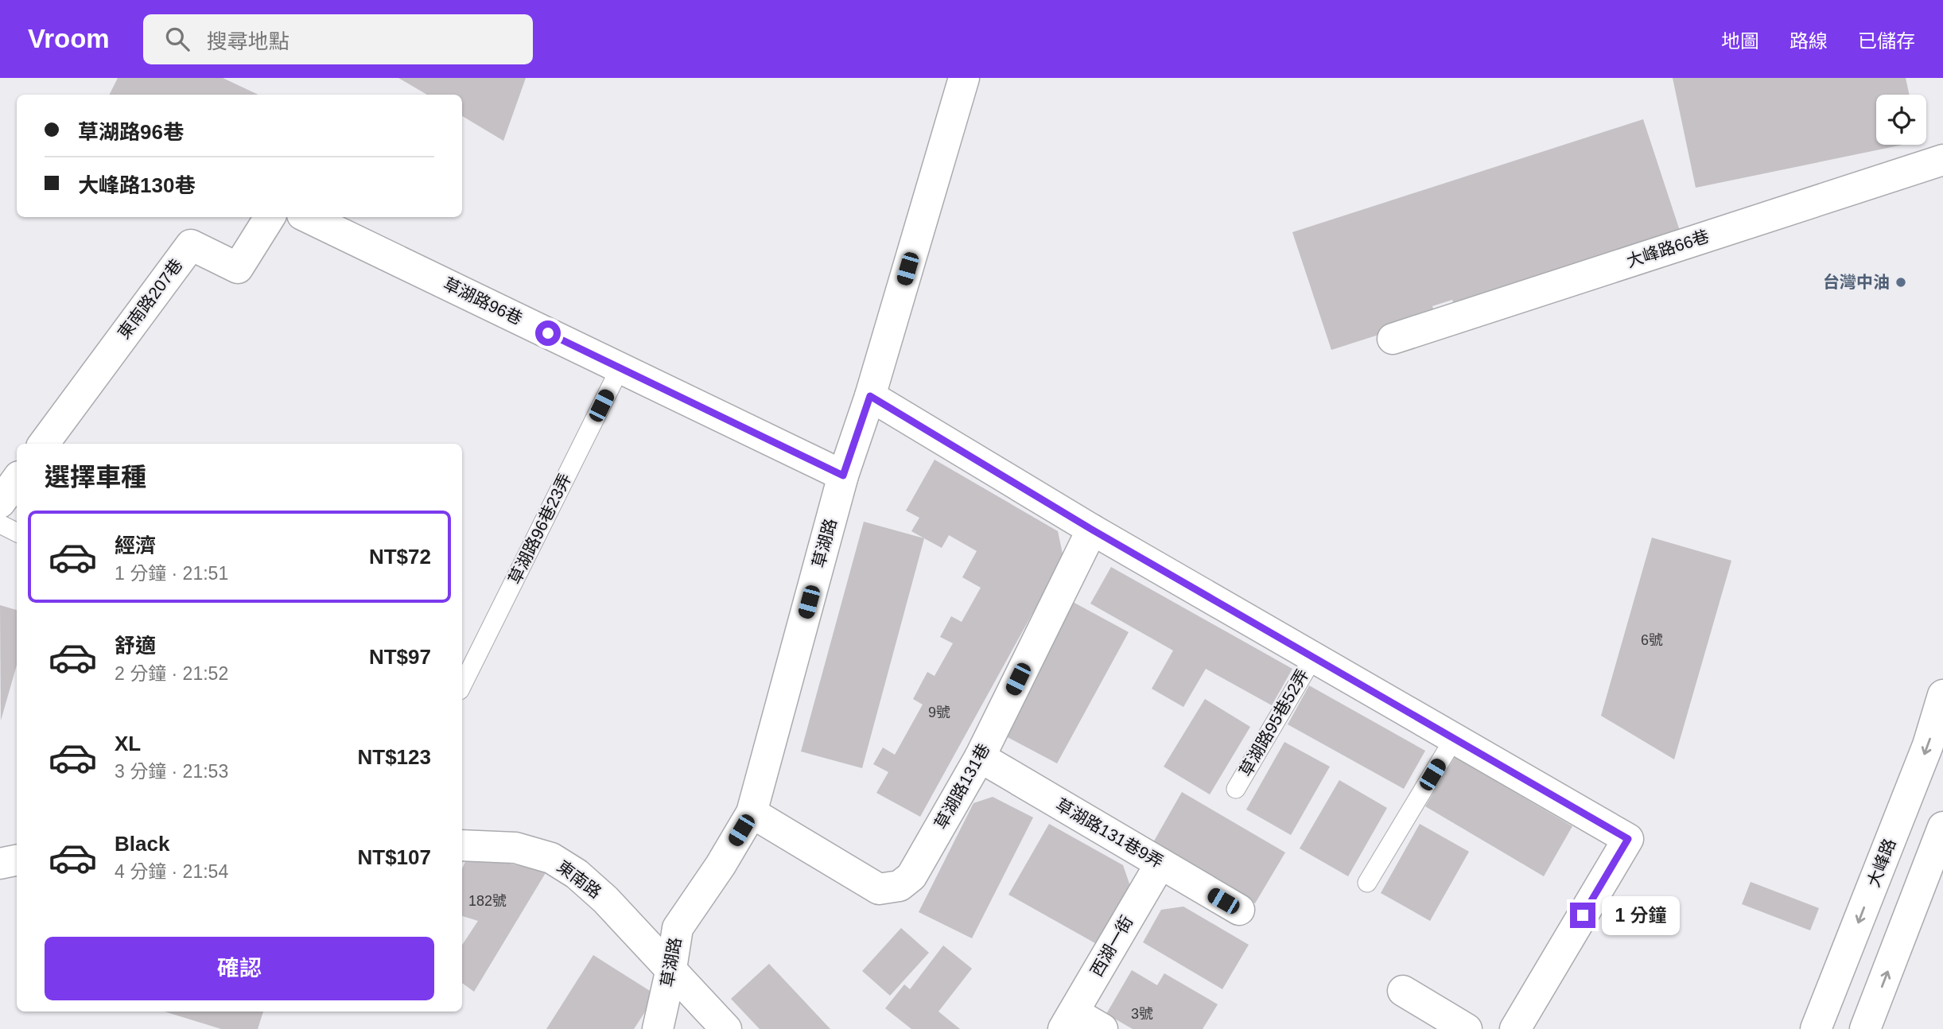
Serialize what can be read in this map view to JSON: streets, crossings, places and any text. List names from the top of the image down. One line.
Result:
{"streets":{"street":["大峰路66巷","東南路207巷","草湖路96巷","草湖路","草湖路131巷","草湖路131巷9弄","大峰路","東南路","西湖一街"],"lane":["草湖路96巷23弄","草湖路95巷52弄"]},"crossings":[["草湖路96巷","草湖路96巷23弄"],["草湖路96巷","草湖路"],["草湖路","草湖路131巷"],["草湖路","東南路"],["草湖路131巷","草湖路131巷9弄"],["草湖路131巷9弄","西湖一街"]],"places":["台灣中油"],"house_numbers":["6號","9號","182號","3號"],"page":{"header":"Vroom","search":"搜尋地點","nav":["地圖","路線","已儲存"],"banner":["草湖路96巷","大峰路130巷"],"heading":"選擇車種","list":[{"name":"經濟","note":"1 分鐘 · 21:51","value":"NT$72"},{"name":"舒適","note":"2 分鐘 · 21:52","value":"NT$97"},{"name":"XL","note":"3 分鐘 · 21:53","value":"NT$123"},{"name":"Black","note":"4 分鐘 · 21:54","value":"NT$107"}],"bubble":"1 分鐘","buttons":"確認"}}
